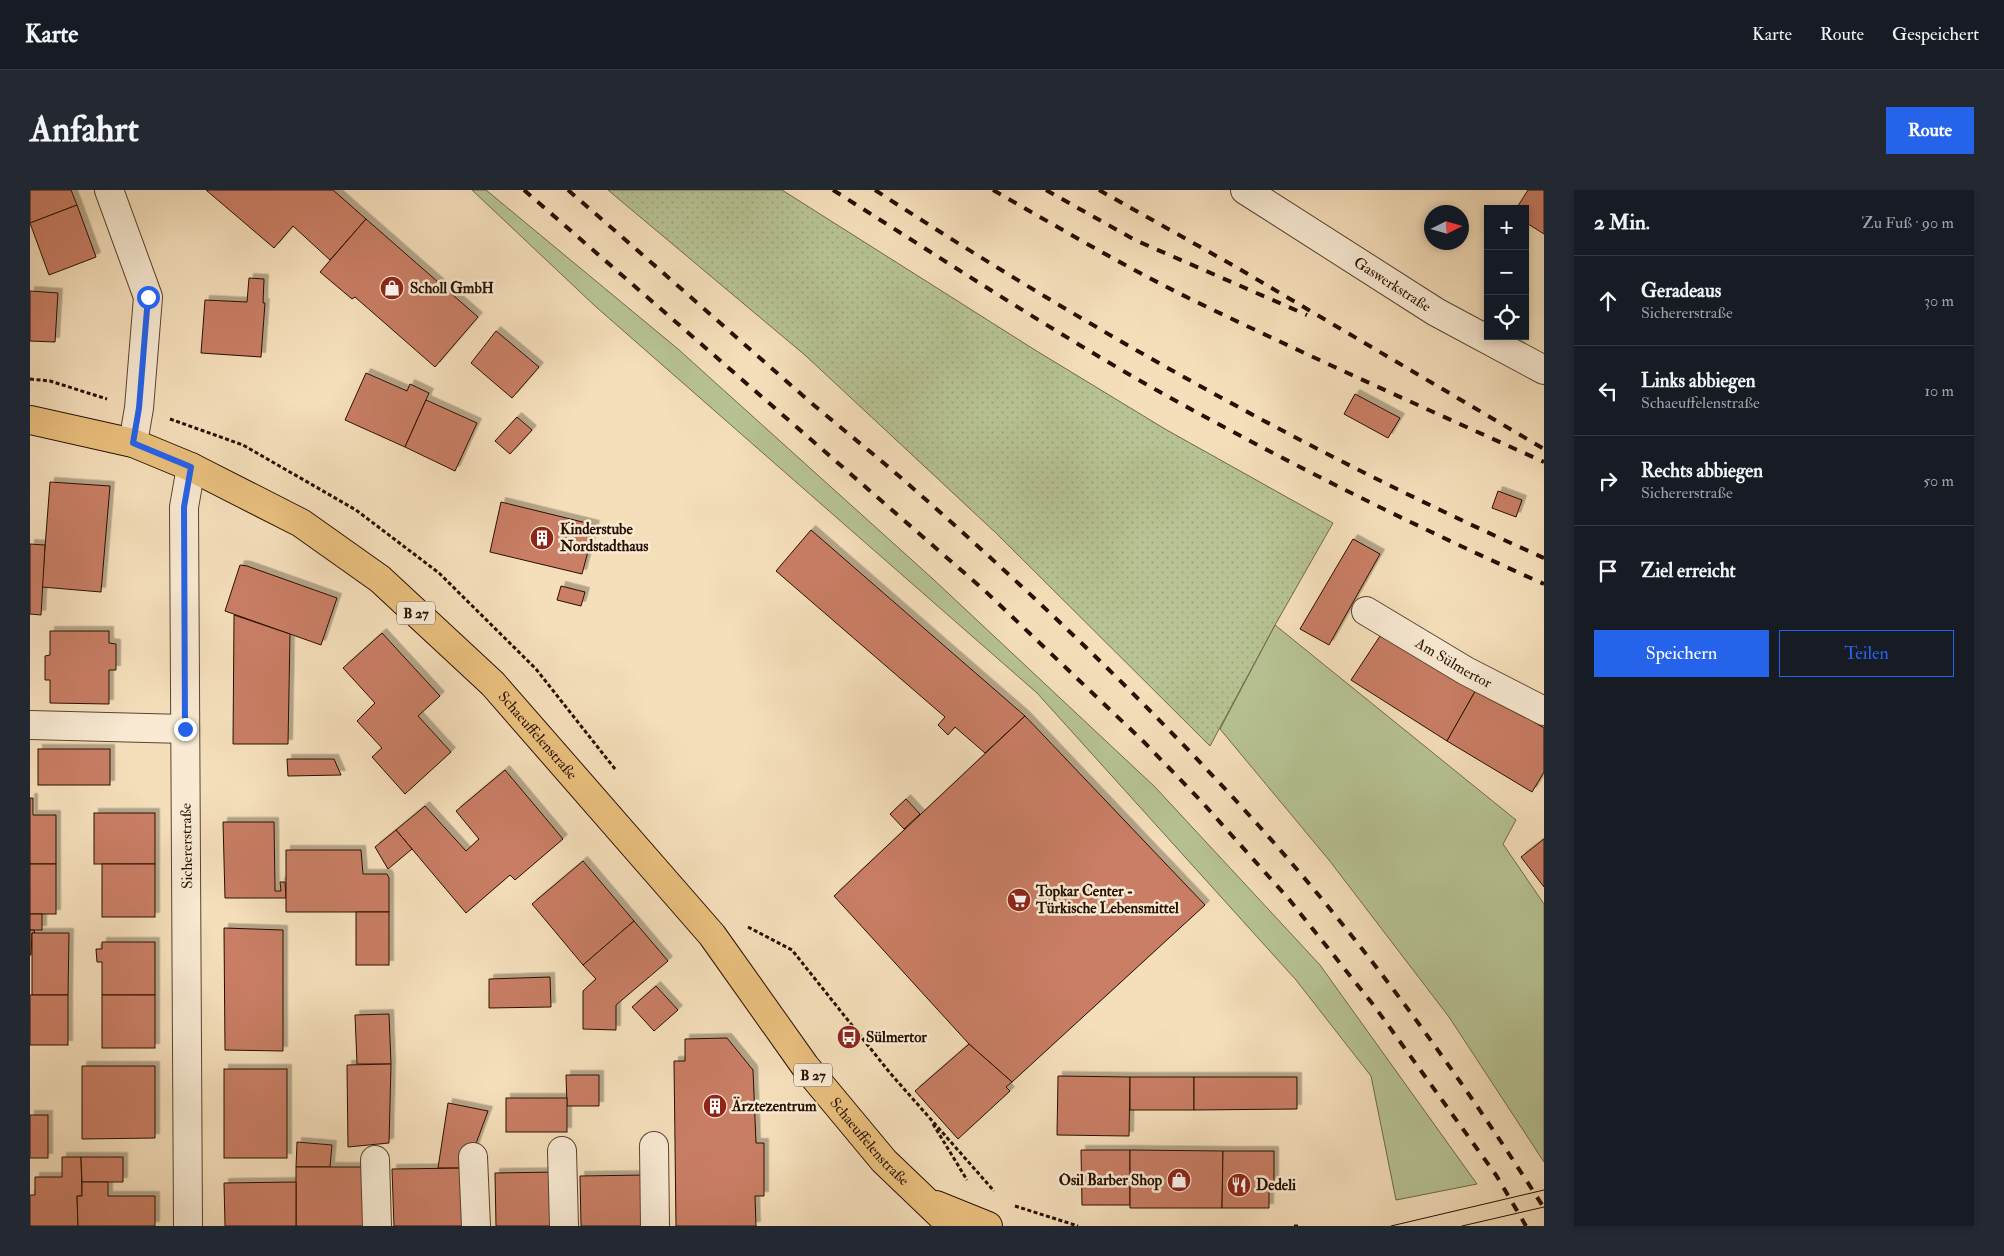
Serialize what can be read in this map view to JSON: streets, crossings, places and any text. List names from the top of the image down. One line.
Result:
{"streets":{"main road":["B 27","Schaeuffelenstraße"],"street":["Gaswerkstraße","Am Sülmertor","Sichererstraße"]},"crossings":[["B 27","Schaeuffelenstraße"],["Schaeuffelenstraße","Sichererstraße"]],"places":{"shop":["Scholl GmbH","Osil Barber Shop"],"building":["Kinderstube Nordstadthaus","Ärztezentrum"],"supermarket":["Topkar Center - Türkische Lebensmittel"],"bus stop":["Sülmertor"],"restaurant":["Dedeli"]},"north":"right","page":{"header":"Karte","nav":["Karte","Route","Gespeichert"],"buttons":["Route",["Speichern","Teilen"]],"title":"Anfahrt","heading":["2 Min.","Zu Fuß · 90 m"],"map_buttons":["+","−"],"list":[["Geradeaus","Sichererstraße","30 m"],["Links abbiegen","Schaeuffelenstraße","10 m"],["Rechts abbiegen","Sichererstraße","50 m"],"Ziel erreicht"]}}
